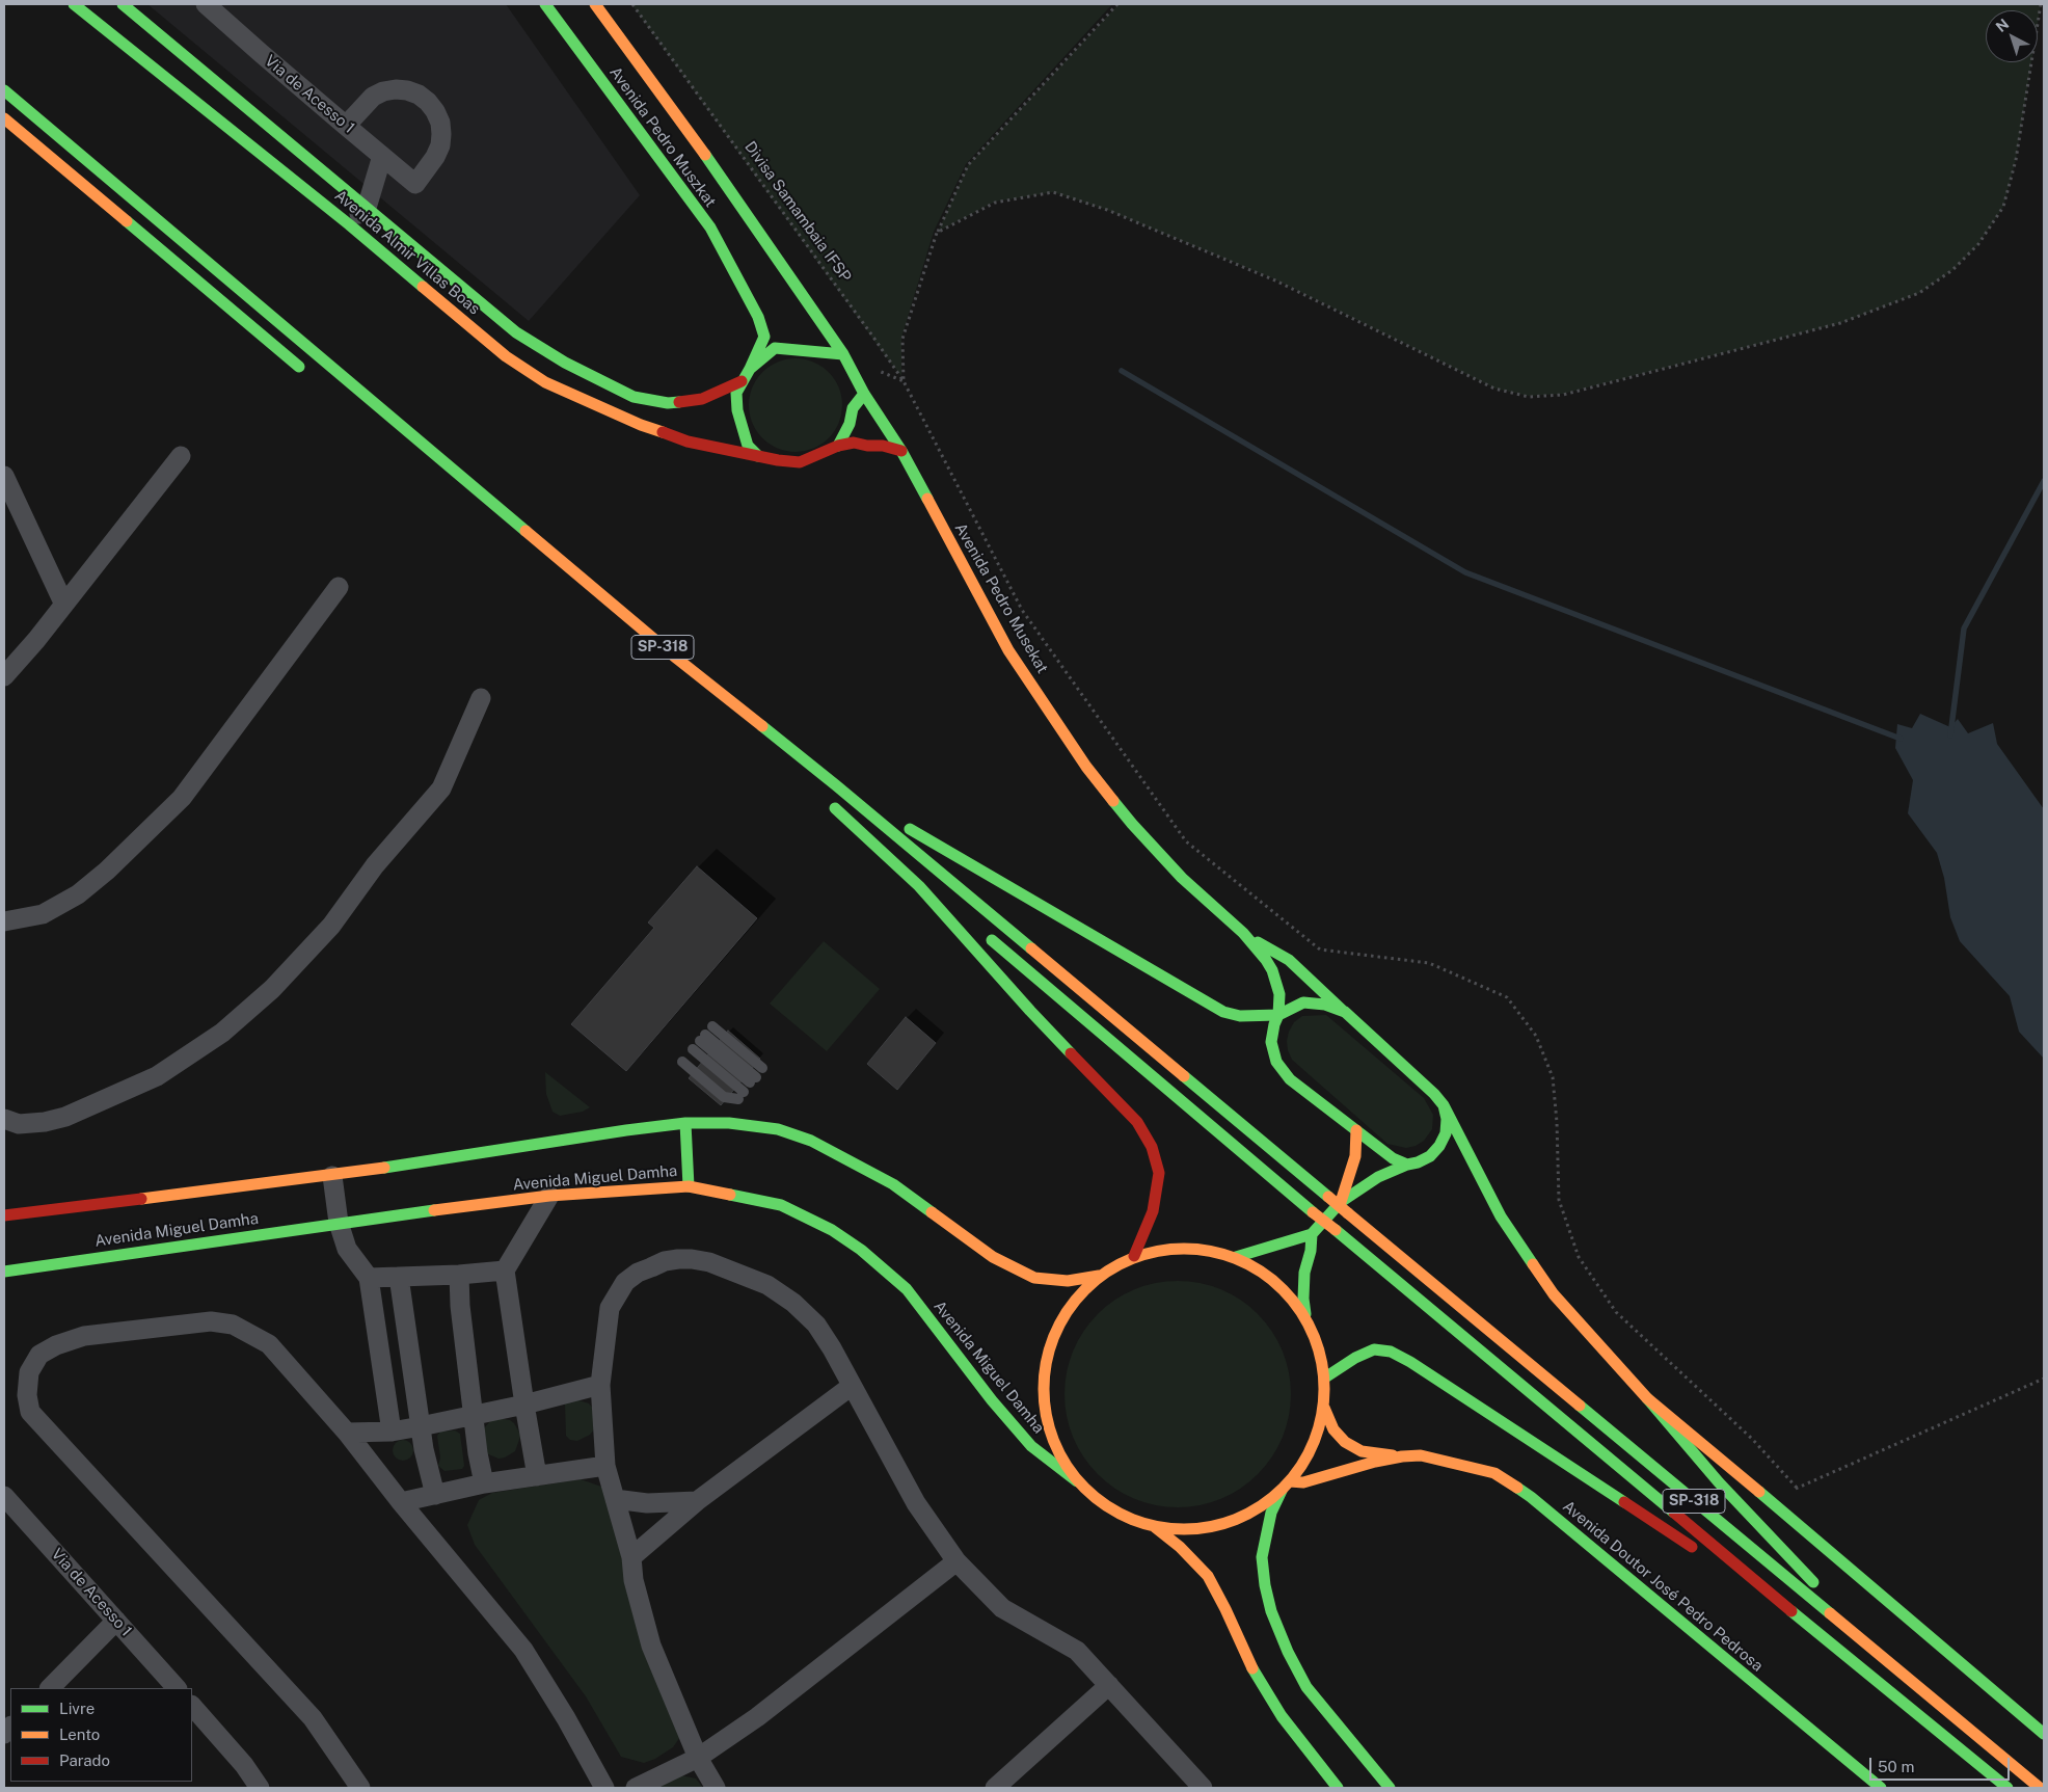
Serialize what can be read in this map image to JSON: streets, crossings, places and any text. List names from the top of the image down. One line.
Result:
{"streets":{"main road":["Avenida Pedro Muszkat","Avenida Almir Villas Boas","Avenida Pedro Musekat","SP-318","Avenida Miguel Damha","Avenida Doutor José Pedro Pedrosa"],"street":["Via de Acesso 1"],"path":["Divisa Samambaia IFSP"]},"crossings":[["Avenida Pedro Muszkat","Avenida Almir Villas Boas"],["Avenida Pedro Muszkat","Avenida Pedro Musekat"],["Avenida Almir Villas Boas","Avenida Pedro Musekat"]],"legend":["Livre","Lento","Parado"],"scale_bar":"50 m","north":"top left"}
